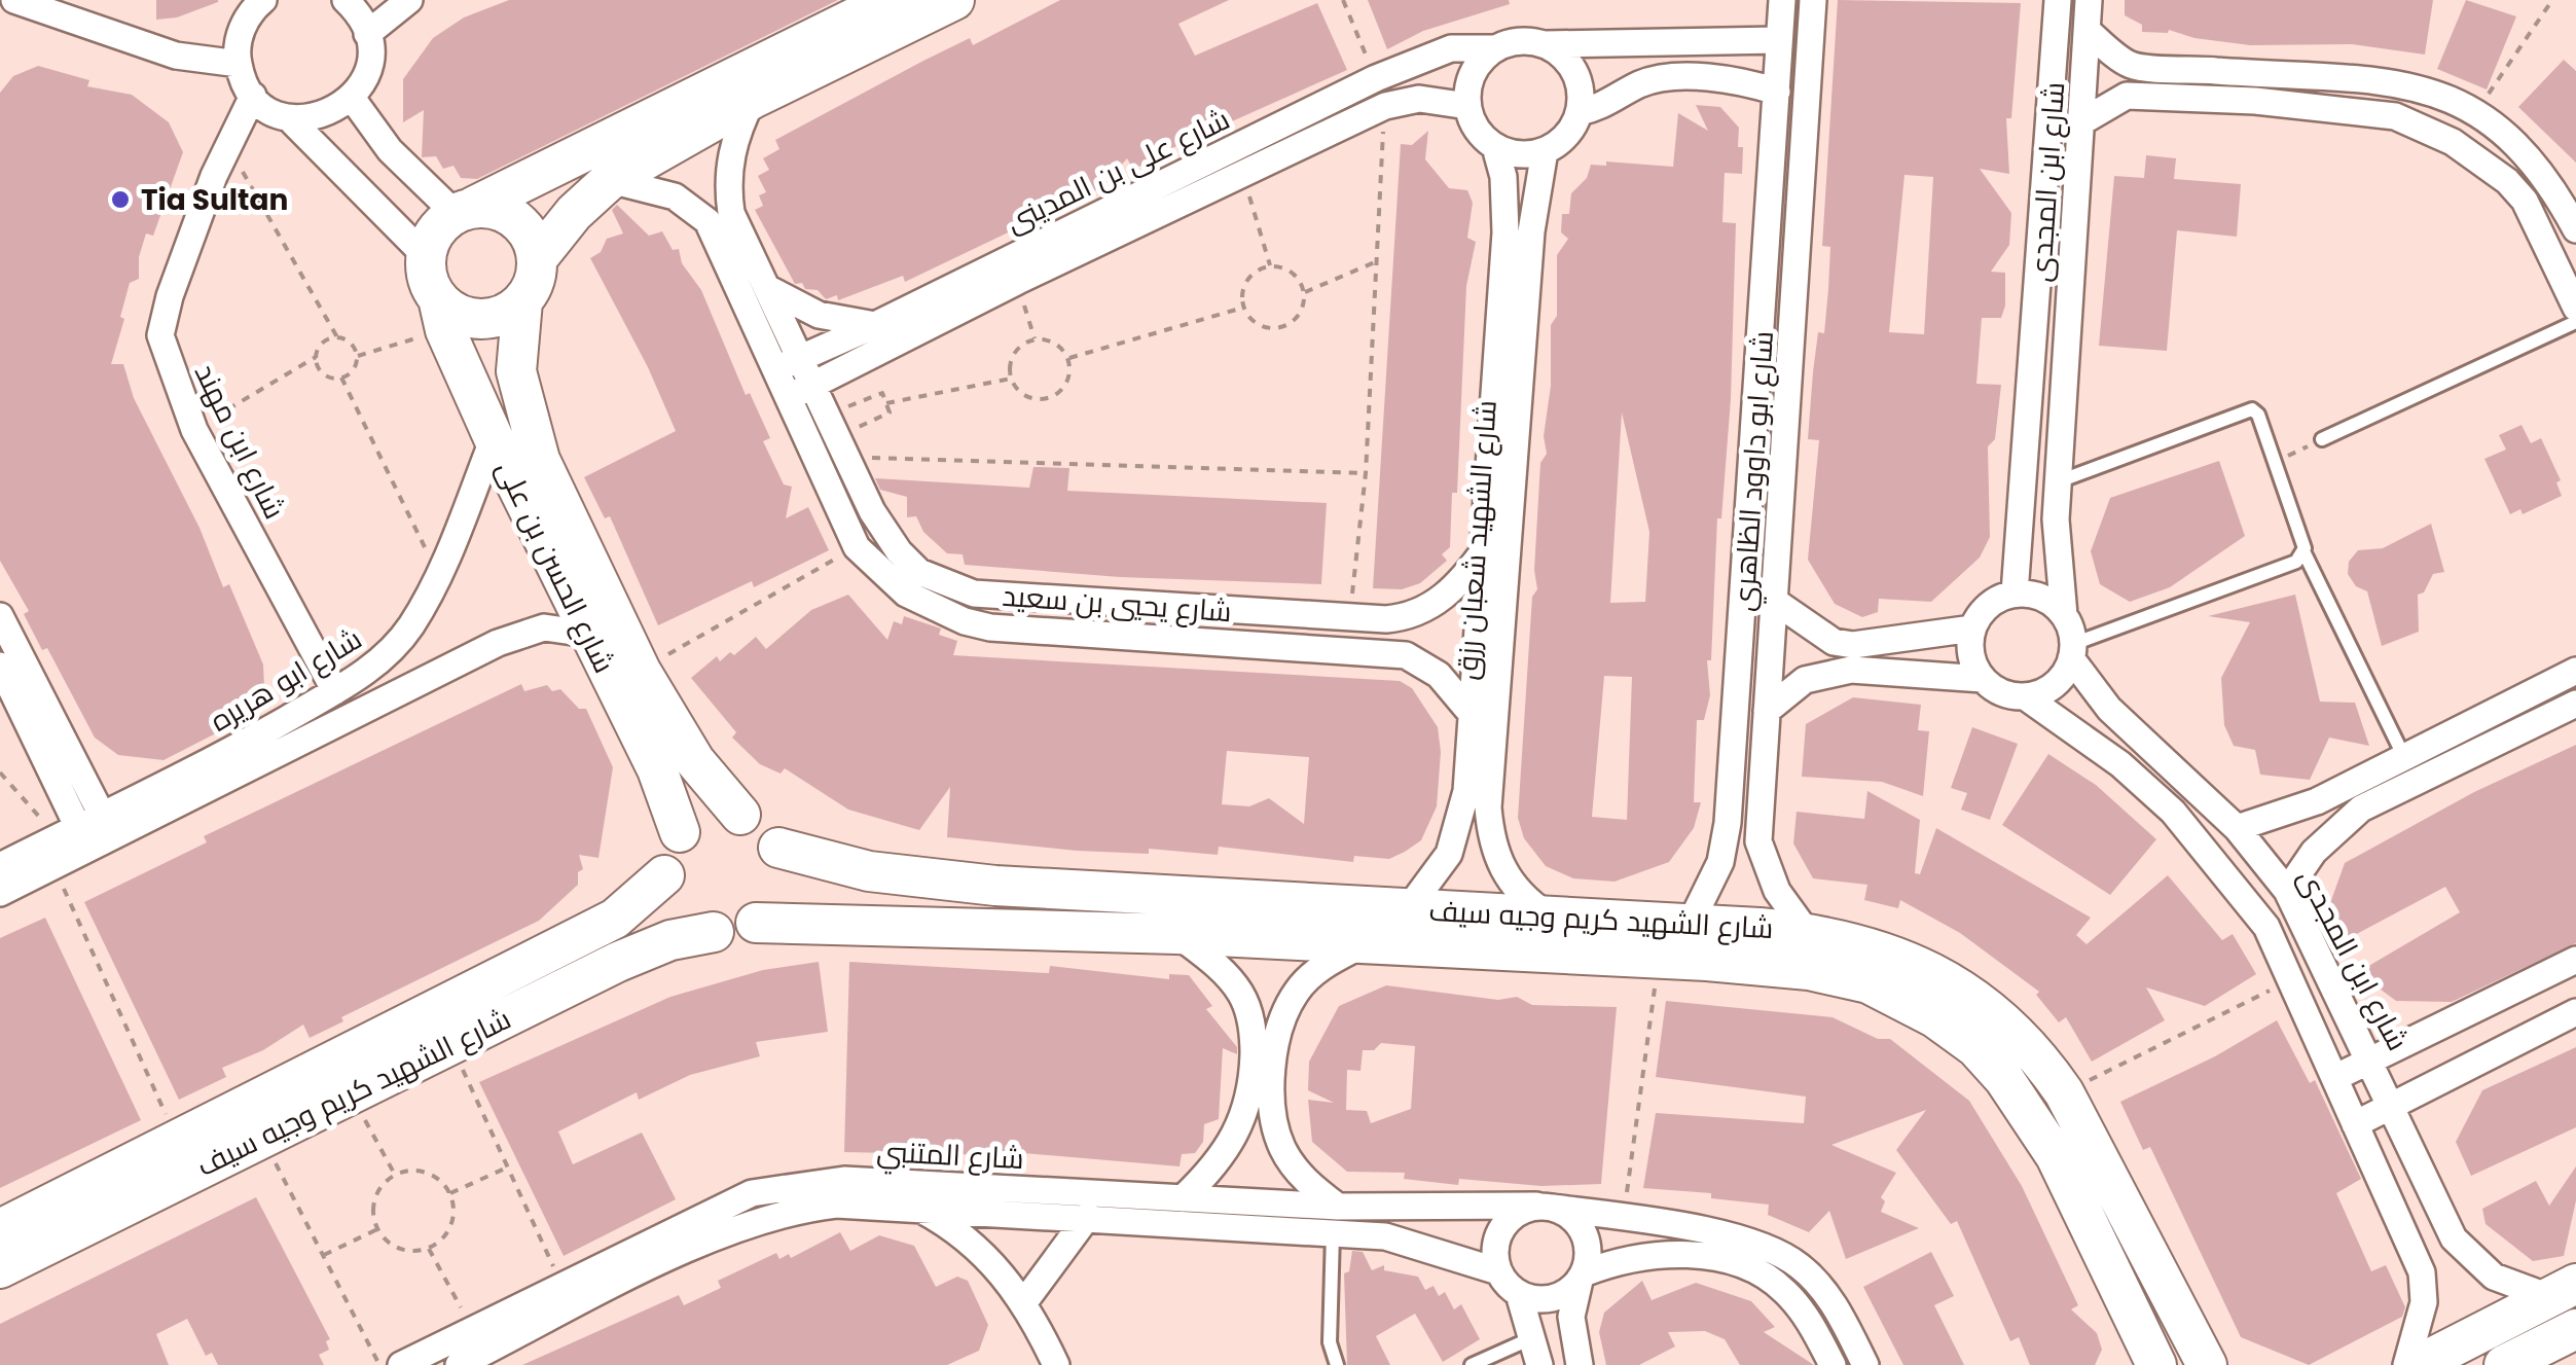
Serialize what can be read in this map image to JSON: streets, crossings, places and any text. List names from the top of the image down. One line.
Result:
{"streets":{"street":["شارع على بن المدينى","شارع ابن المجدى","شارع ابن مهند","شارع ابو داوود الظاهري","شارع الشهيد شعبان رزق","شارع الحسن بن على","شارع يحيي بن سعيد","شارع ابو هريره","شارع الشهيد كريم وجيه سيف","شارع المتنبي"]},"crossings":[["شارع على بن المدينى","شارع الشهيد شعبان رزق"],["شارع على بن المدينى","شارع يحيي بن سعيد"],["شارع ابن مهند","شارع ابو هريره"],["شارع ابو داوود الظاهري","شارع الشهيد كريم وجيه سيف"],["شارع الشهيد شعبان رزق","شارع يحيي بن سعيد"],["شارع الشهيد شعبان رزق","شارع الشهيد كريم وجيه سيف"],["شارع الحسن بن على","شارع ابو هريره"],["شارع الحسن بن على","شارع الشهيد كريم وجيه سيف"]],"places":["Tia Sultan"]}
